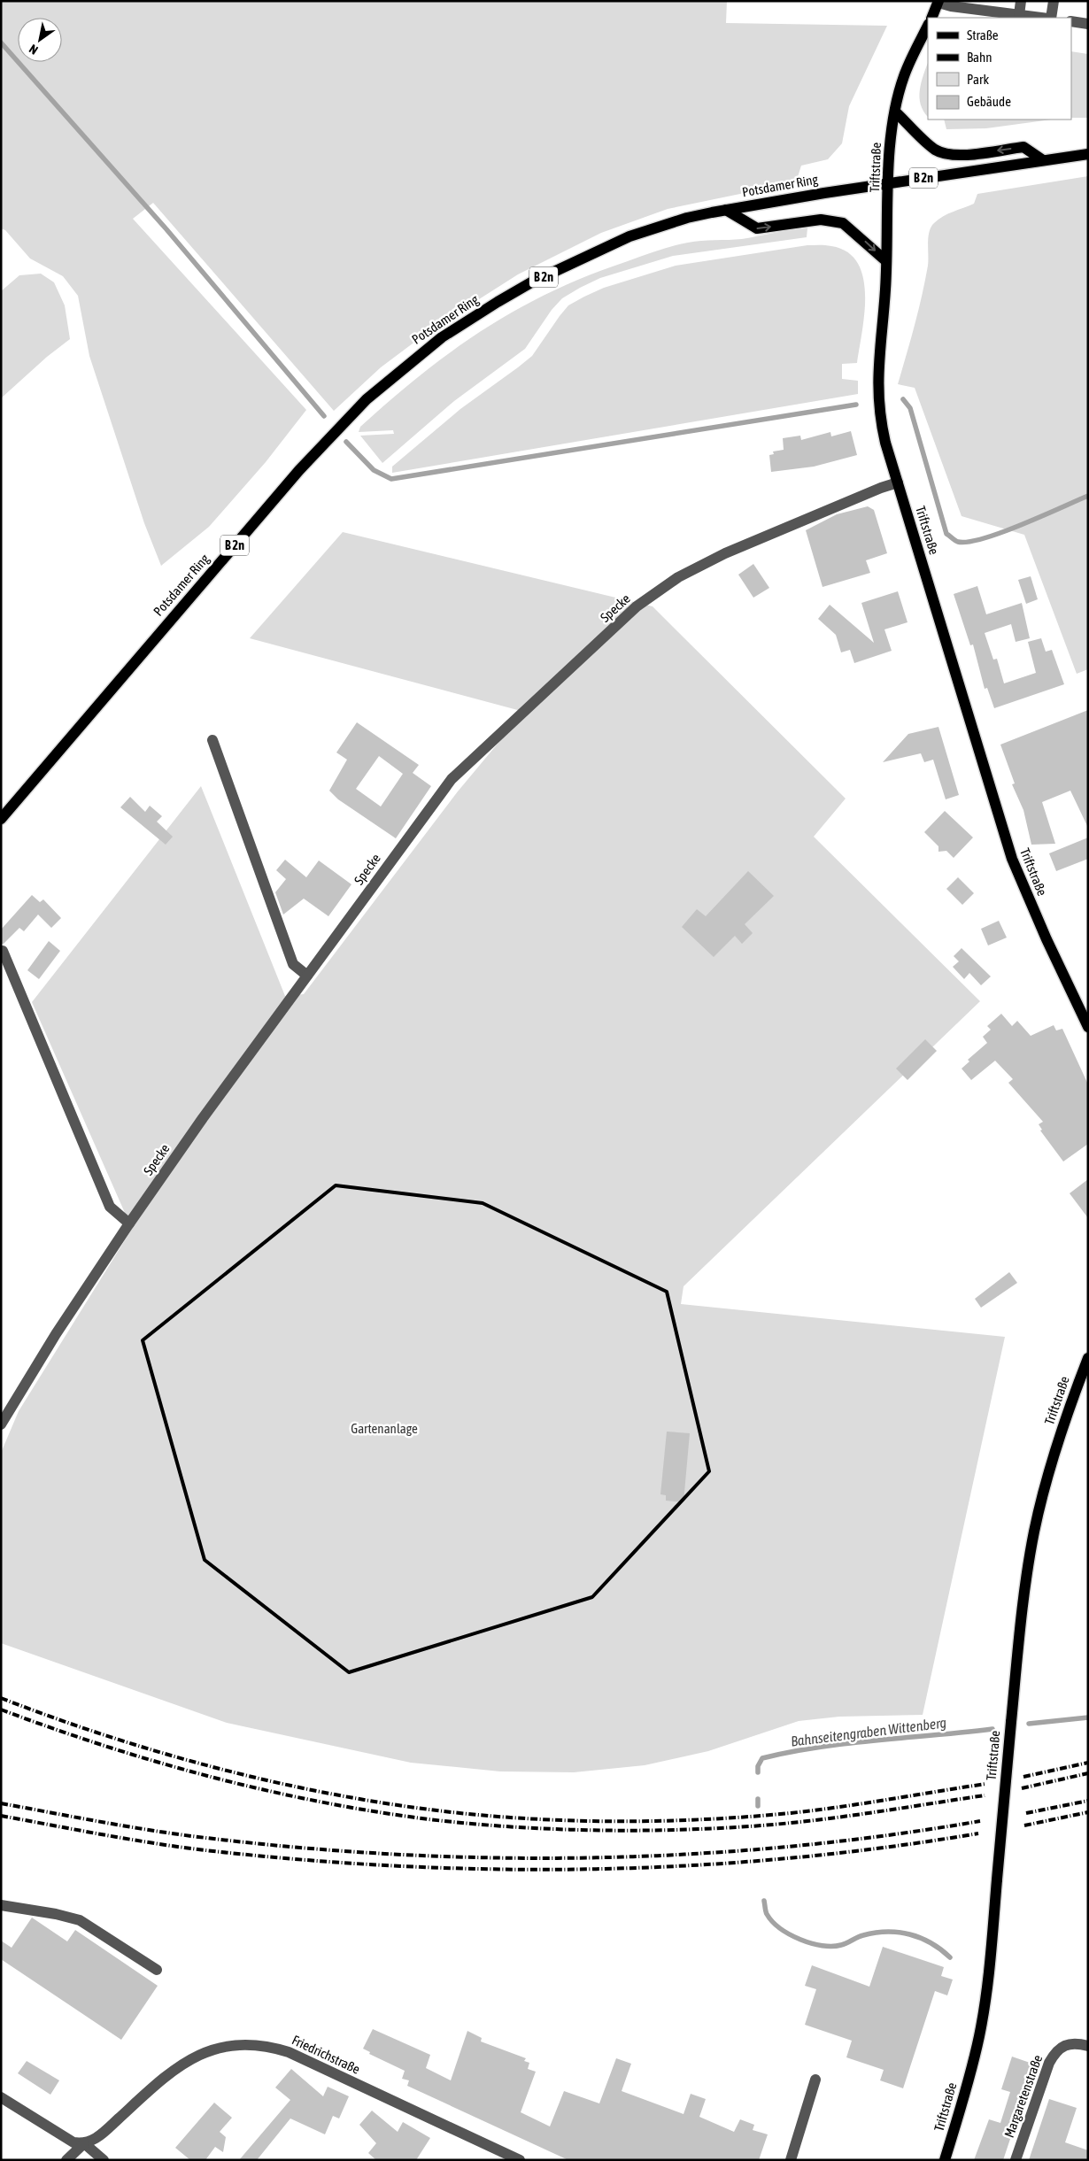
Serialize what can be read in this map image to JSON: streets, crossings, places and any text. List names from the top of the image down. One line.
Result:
{"streets":{"main road":["Triftstraße","B 2n","Potsdamer Ring"],"street":["Specke","Friedrichstraße","Margaretenstraße"]},"crossings":[["Triftstraße","Potsdamer Ring"],["Triftstraße","Specke"]],"water":["Bahnseitengraben Wittenberg"],"parks":["Gartenanlage"],"legend":["Straße","Bahn","Park","Gebäude"],"north":"bottom left"}
